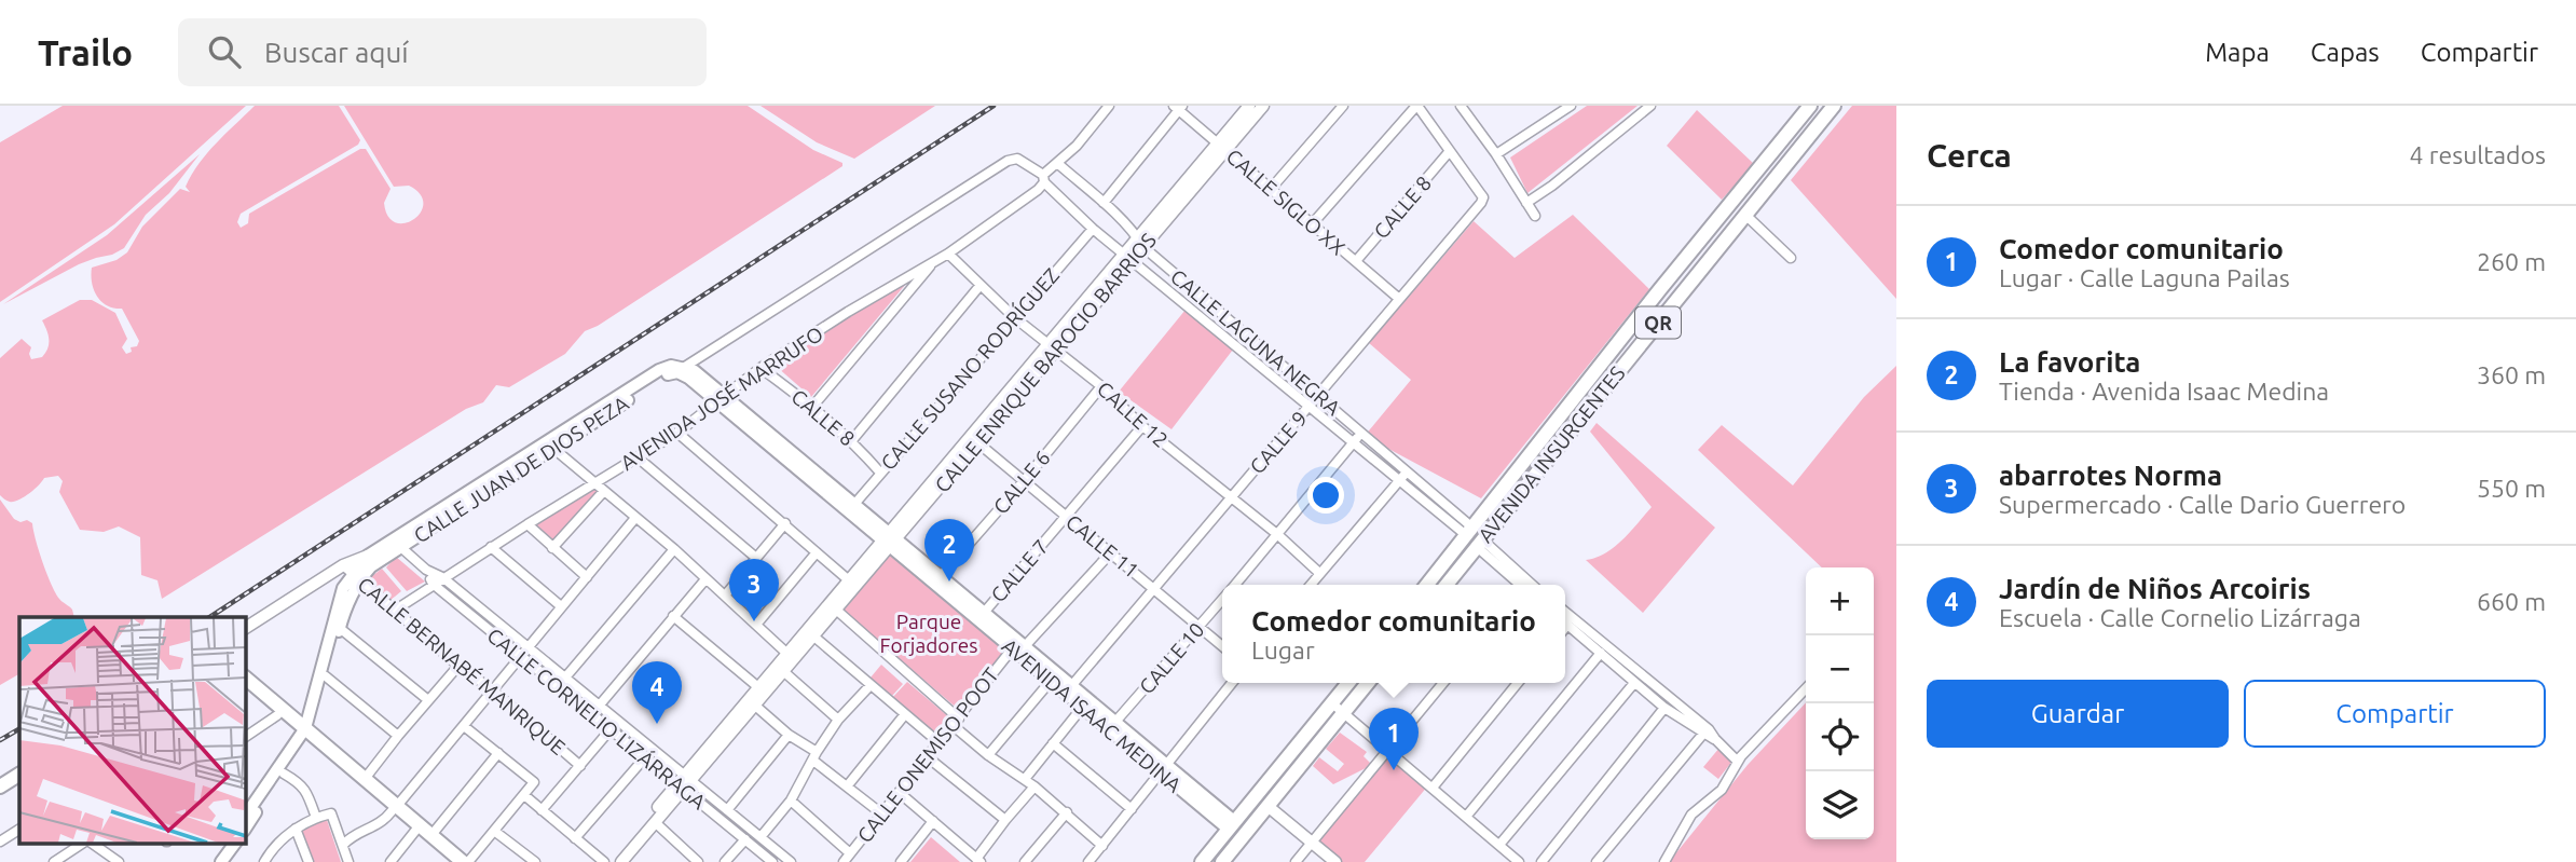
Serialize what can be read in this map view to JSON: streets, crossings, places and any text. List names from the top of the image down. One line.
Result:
{"streets":{"main road":["QR","AVENIDA INSURGENTES","CALLE JUAN DE DIOS PEZA","AVENIDA ISAAC MEDINA"],"street":["CALLE SIGLO XX","CALLE 8","CALLE LAGUNA NEGRA","CALLE ENRIQUE BAROCIO BARRIOS","CALLE SUSANO RODRÍGUEZ","AVENIDA JOSÉ MARRUFO","CALLE 12","CALLE 9","CALLE 6","CALLE 11","CALLE 7","CALLE 10","CALLE BERNABÉ MANRIQUE","CALLE CORNELIO LIZÁRRAGA","CALLE ONEMISO POOT"]},"crossings":[["CALLE SIGLO XX","CALLE 8"],["CALLE SIGLO XX","CALLE ENRIQUE BAROCIO BARRIOS"],["CALLE SIGLO XX","CALLE 9"],["CALLE 8","CALLE SUSANO RODRÍGUEZ"],["CALLE 8","AVENIDA JOSÉ MARRUFO"],["CALLE 8","CALLE 9"],["CALLE LAGUNA NEGRA","CALLE ENRIQUE BAROCIO BARRIOS"],["CALLE LAGUNA NEGRA","CALLE SUSANO RODRÍGUEZ"],["CALLE LAGUNA NEGRA","AVENIDA JOSÉ MARRUFO"],["CALLE LAGUNA NEGRA","CALLE 9"],["CALLE LAGUNA NEGRA","AVENIDA INSURGENTES"],["CALLE LAGUNA NEGRA","CALLE JUAN DE DIOS PEZA"],["CALLE LAGUNA NEGRA","CALLE 10"],["CALLE ENRIQUE BAROCIO BARRIOS","CALLE 12"],["CALLE ENRIQUE BAROCIO BARRIOS","CALLE 11"],["CALLE ENRIQUE BAROCIO BARRIOS","AVENIDA ISAAC MEDINA"],["CALLE ENRIQUE BAROCIO BARRIOS","CALLE CORNELIO LIZÁRRAGA"],["CALLE SUSANO RODRÍGUEZ","CALLE 12"],["CALLE SUSANO RODRÍGUEZ","AVENIDA ISAAC MEDINA"],["AVENIDA JOSÉ MARRUFO","CALLE 12"],["AVENIDA JOSÉ MARRUFO","CALLE BERNABÉ MANRIQUE"],["AVENIDA JOSÉ MARRUFO","AVENIDA ISAAC MEDINA"],["AVENIDA JOSÉ MARRUFO","CALLE CORNELIO LIZÁRRAGA"],["CALLE 12","CALLE 9"],["CALLE 12","CALLE 6"],["CALLE 12","CALLE 7"],["CALLE 12","CALLE 10"],["CALLE 9","CALLE 11"],["CALLE 9","AVENIDA ISAAC MEDINA"],["CALLE JUAN DE DIOS PEZA","CALLE BERNABÉ MANRIQUE"],["CALLE JUAN DE DIOS PEZA","AVENIDA ISAAC MEDINA"],["CALLE JUAN DE DIOS PEZA","CALLE CORNELIO LIZÁRRAGA"],["CALLE 6","CALLE 11"],["CALLE 6","AVENIDA ISAAC MEDINA"],["CALLE 11","CALLE 7"],["CALLE 11","CALLE 10"],["CALLE 7","AVENIDA ISAAC MEDINA"],["CALLE 10","AVENIDA ISAAC MEDINA"],["AVENIDA ISAAC MEDINA","CALLE ONEMISO POOT"]],"parks":["Parque Forjadores"],"page":{"header":"Trailo","search":"Buscar aquí","nav":["Mapa","Capas","Compartir"],"heading":["Cerca","4 resultados"],"list":[{"mark":"1","name":"Comedor comunitario","note":"Lugar · Calle Laguna Pailas","value":"260 m"},{"mark":"2","name":"La favorita","note":"Tienda · Avenida Isaac Medina","value":"360 m"},{"mark":"3","name":"abarrotes Norma","note":"Supermercado · Calle Dario Guerrero","value":"550 m"},{"mark":"4","name":"Jardín de Niños Arcoiris","note":"Escuela · Calle Cornelio Lizárraga","value":"660 m"}],"pins":["2","3","4","1"],"map_buttons":["+","−"],"popup":["Comedor comunitario","Lugar"],"buttons":["Guardar","Compartir"]}}
